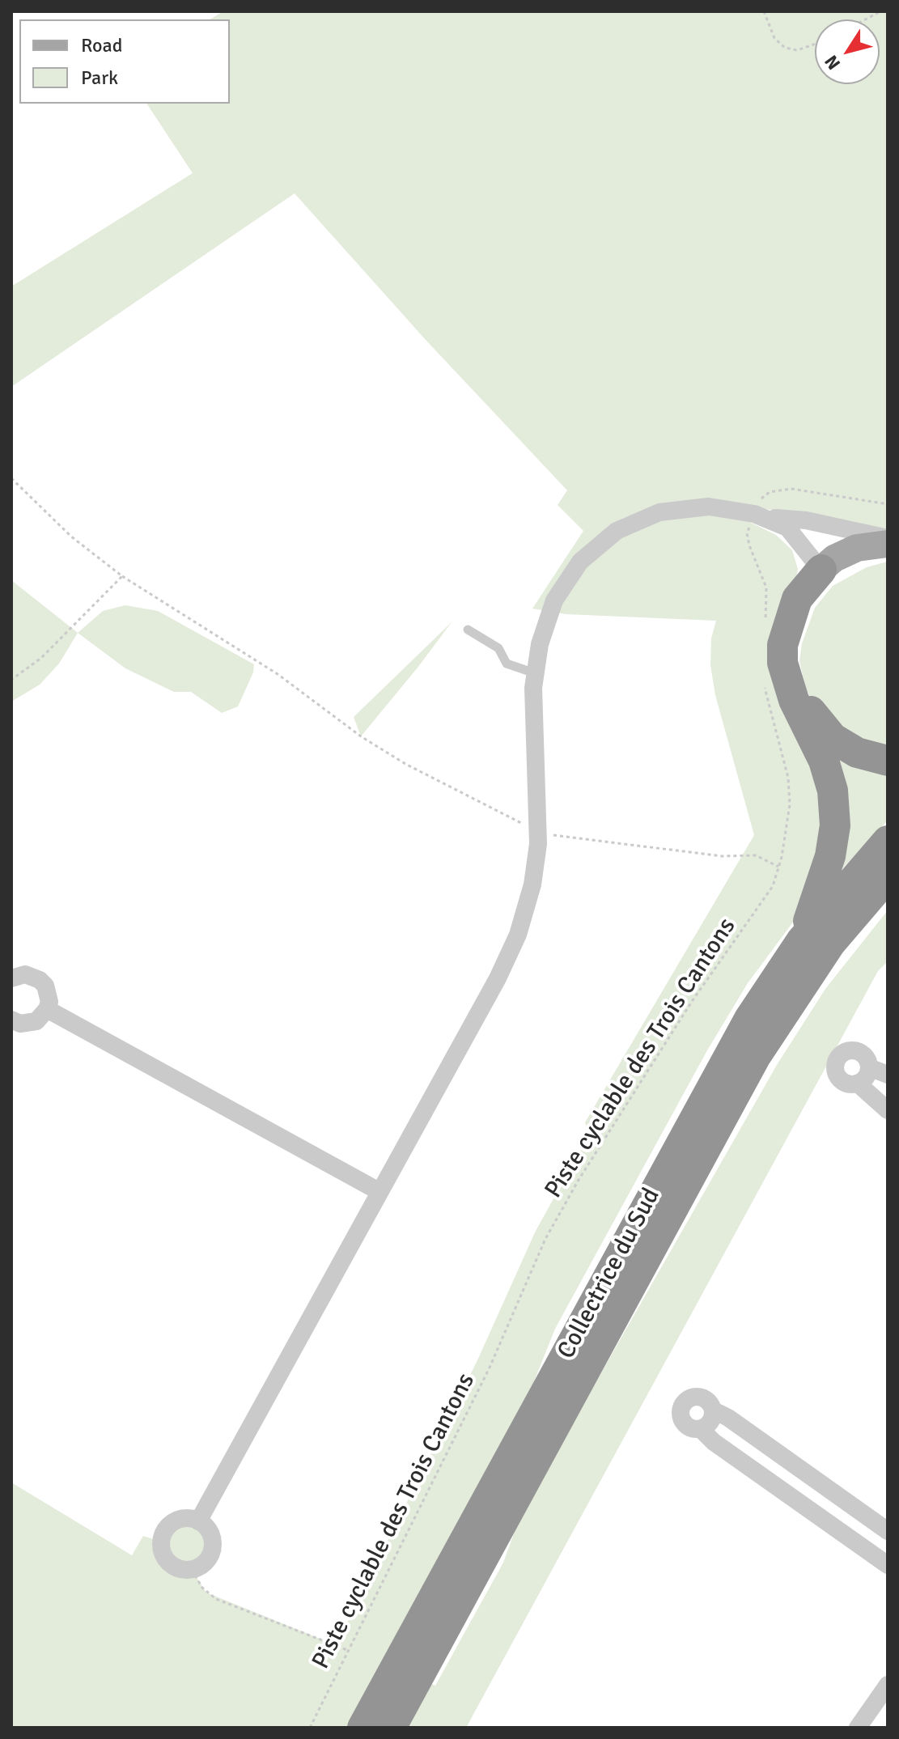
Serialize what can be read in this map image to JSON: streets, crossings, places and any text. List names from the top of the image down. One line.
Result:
{"streets":{"highway":["Collectrice du Sud"],"path":["Piste cyclable des Trois Cantons"]},"legend":["Road","Park"],"north":"bottom left"}
